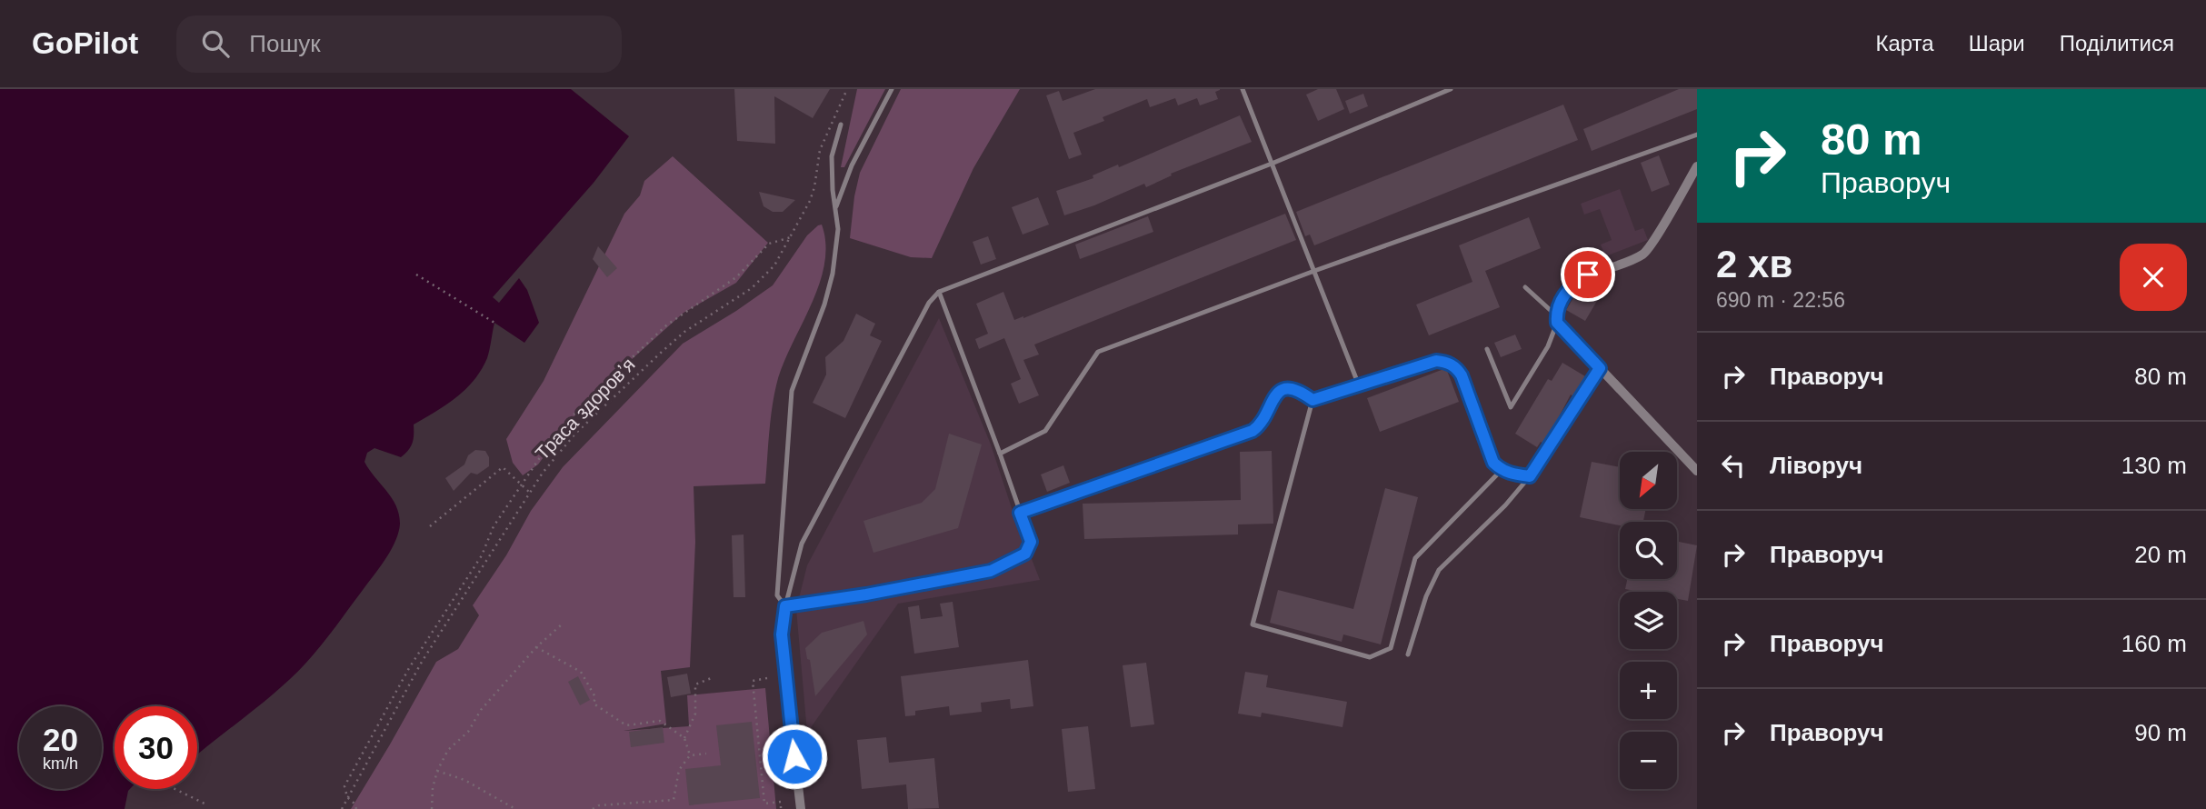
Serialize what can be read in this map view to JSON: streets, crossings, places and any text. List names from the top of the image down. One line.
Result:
{"streets":{"path":["Траса здоров’я"]},"north":"bottom left","page":{"header":"GoPilot","search":"Пошук","nav":["Карта","Шари","Поділитися"],"turn":["80 m","Праворуч"],"heading":["2 хв","690 m · 22:56"],"list":[{"name":"Праворуч","value":"80 m"},{"name":"Ліворуч","value":"130 m"},{"name":"Праворуч","value":"20 m"},{"name":"Праворуч","value":"160 m"},{"name":"Праворуч","value":"90 m"}],"map_buttons":["+","−"],"speed":"20 km/h","limit":"30"}}
